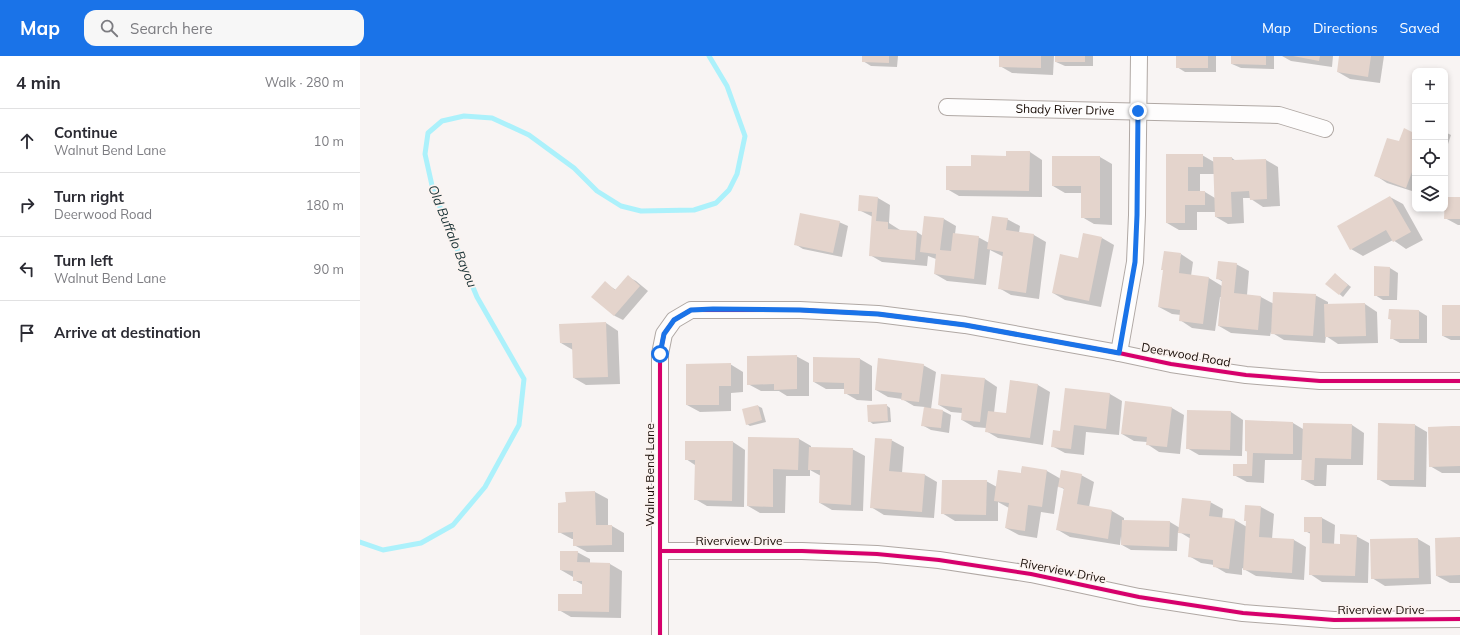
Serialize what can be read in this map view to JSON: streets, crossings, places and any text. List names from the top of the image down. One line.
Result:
{"streets":{"street":["Shady River Drive","Deerwood Road","Walnut Bend Lane","Riverview Drive"]},"crossings":[["Deerwood Road","Walnut Bend Lane"],["Walnut Bend Lane","Riverview Drive"]],"water":["Old Buffalo Bayou"],"page":{"header":"Map","search":"Search here","nav":["Map","Directions","Saved"],"heading":["4 min","Walk · 280 m"],"map_buttons":["+","−"],"list":[["Continue","Walnut Bend Lane","10 m"],["Turn right","Deerwood Road","180 m"],["Turn left","Walnut Bend Lane","90 m"],"Arrive at destination"]}}
